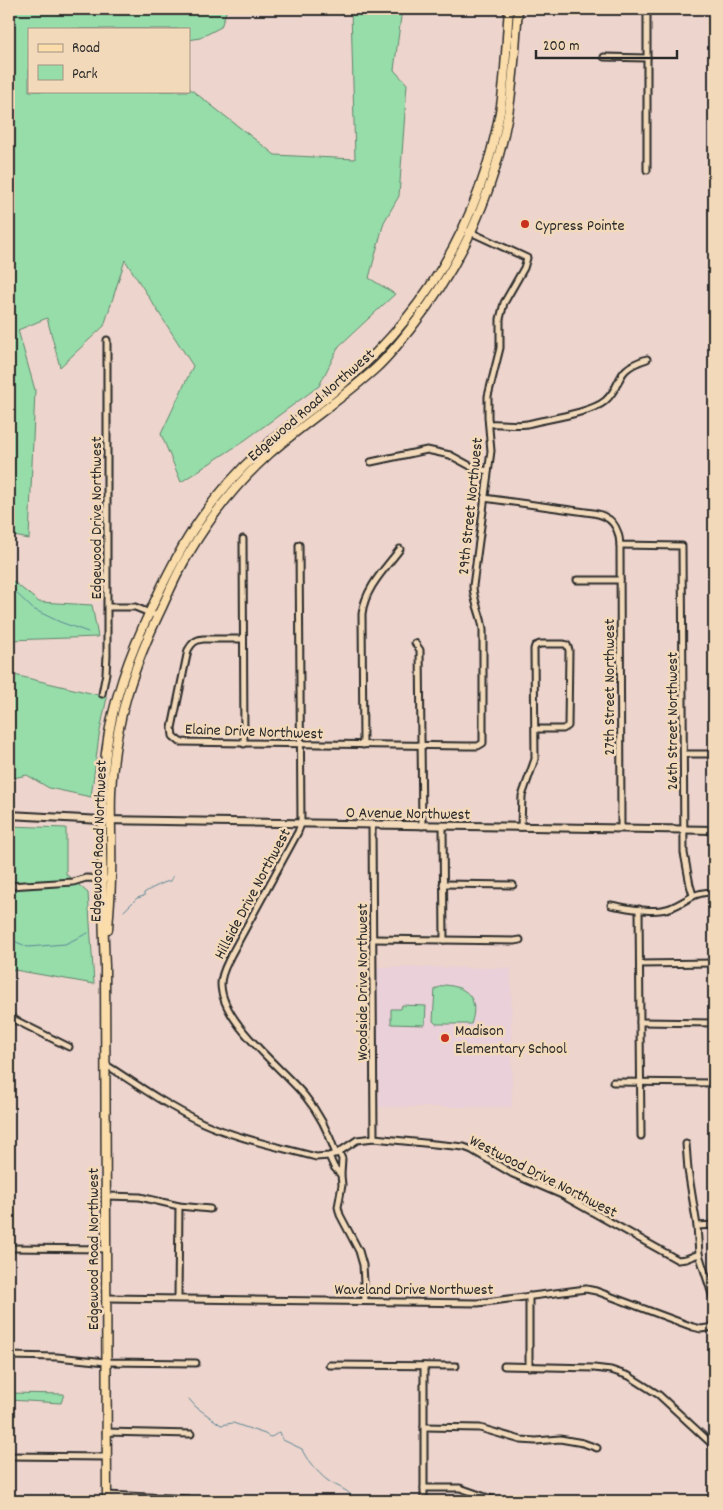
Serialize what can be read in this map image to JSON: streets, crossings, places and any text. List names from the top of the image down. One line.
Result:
{"streets":{"main road":["Edgewood Road Northwest"],"street":["29th Street Northwest","Edgewood Drive Northwest","27th Street Northwest","26th Street Northwest","Elaine Drive Northwest","O Avenue Northwest","Hillside Drive Northwest","Woodside Drive Northwest","Westwood Drive Northwest","Waveland Drive Northwest"]},"crossings":[["Edgewood Road Northwest","29th Street Northwest"],["Edgewood Road Northwest","O Avenue Northwest"],["Edgewood Road Northwest","Westwood Drive Northwest"],["Edgewood Road Northwest","Waveland Drive Northwest"],["29th Street Northwest","Elaine Drive Northwest"],["27th Street Northwest","26th Street Northwest"],["27th Street Northwest","O Avenue Northwest"],["26th Street Northwest","O Avenue Northwest"],["Elaine Drive Northwest","Hillside Drive Northwest"],["O Avenue Northwest","Hillside Drive Northwest"],["O Avenue Northwest","Woodside Drive Northwest"],["Hillside Drive Northwest","Westwood Drive Northwest"],["Hillside Drive Northwest","Waveland Drive Northwest"],["Woodside Drive Northwest","Westwood Drive Northwest"]],"places":["Cypress Pointe","Madison Elementary School"],"legend":["Road","Park"],"scale_bar":"200 m"}
